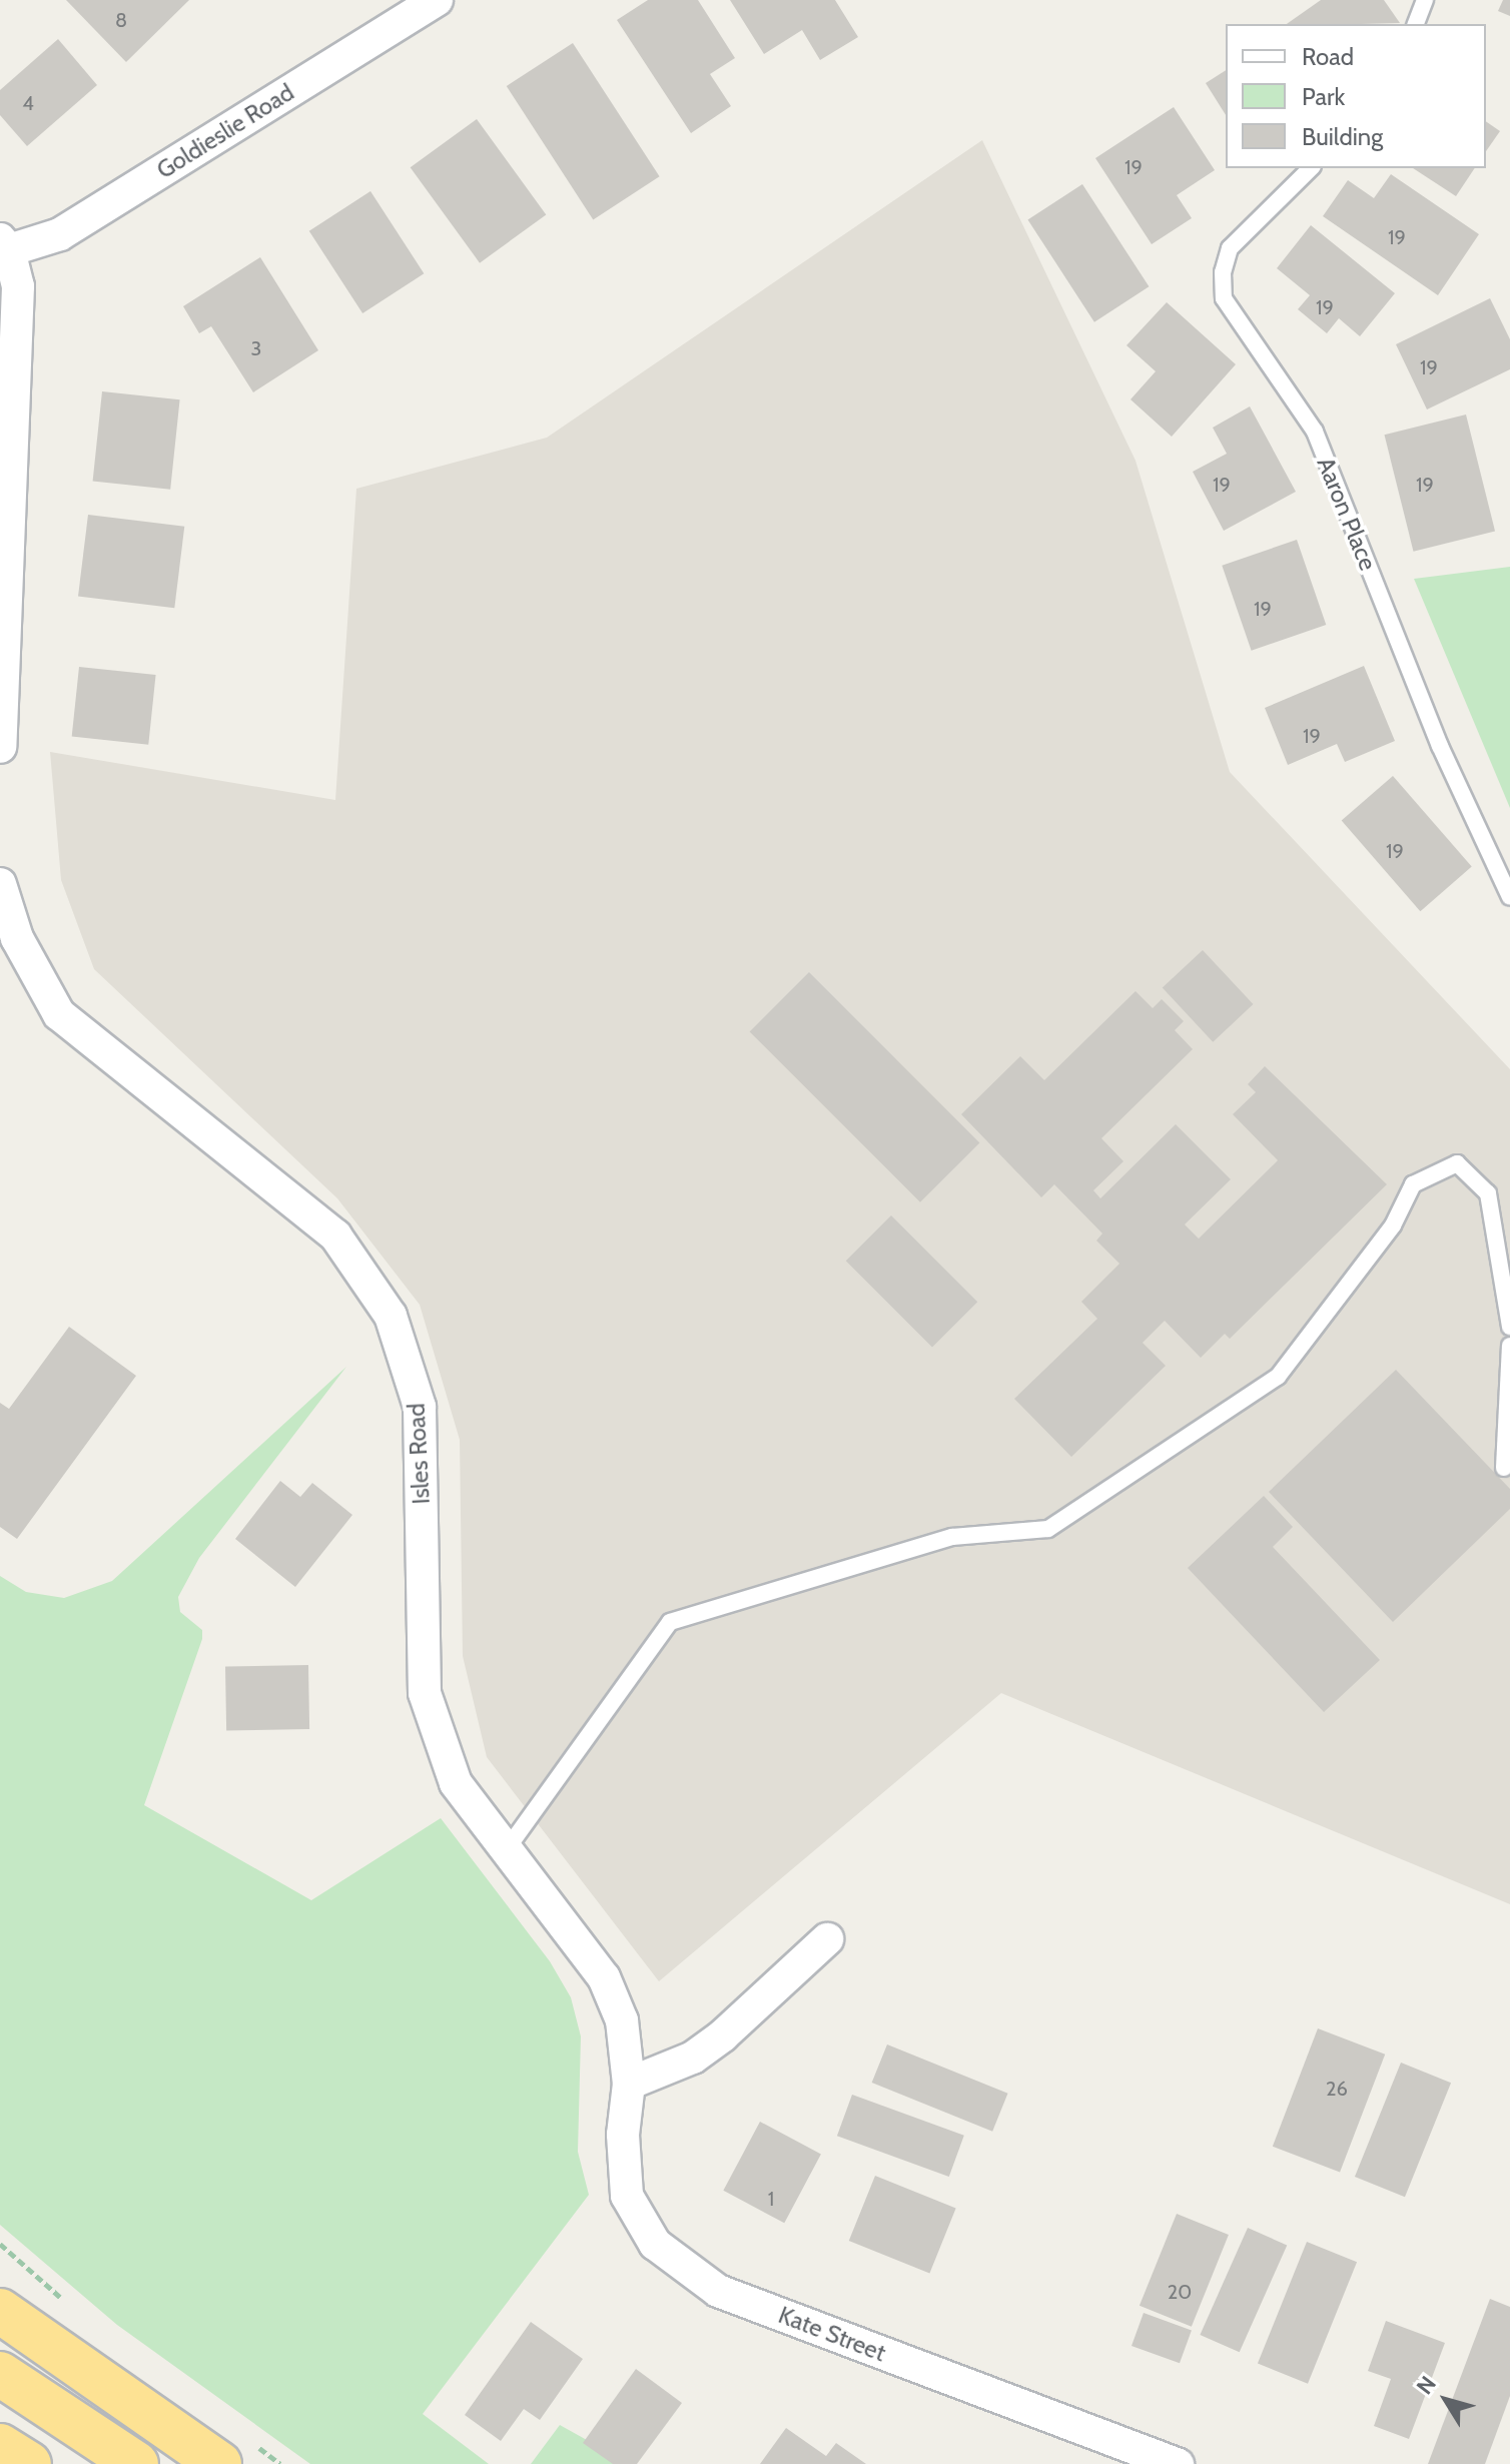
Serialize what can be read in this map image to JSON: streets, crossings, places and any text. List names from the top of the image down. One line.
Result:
{"streets":{"street":["Goldieslie Road","Isles Road","Kate Street"],"lane":["Aaron Place"]},"crossings":[["Isles Road","Kate Street"]],"house_numbers":["8","4","19","19","19","3","19","19","19","19","19","19","26","1","20"],"legend":["Road","Park","Building"],"north":"top left"}
